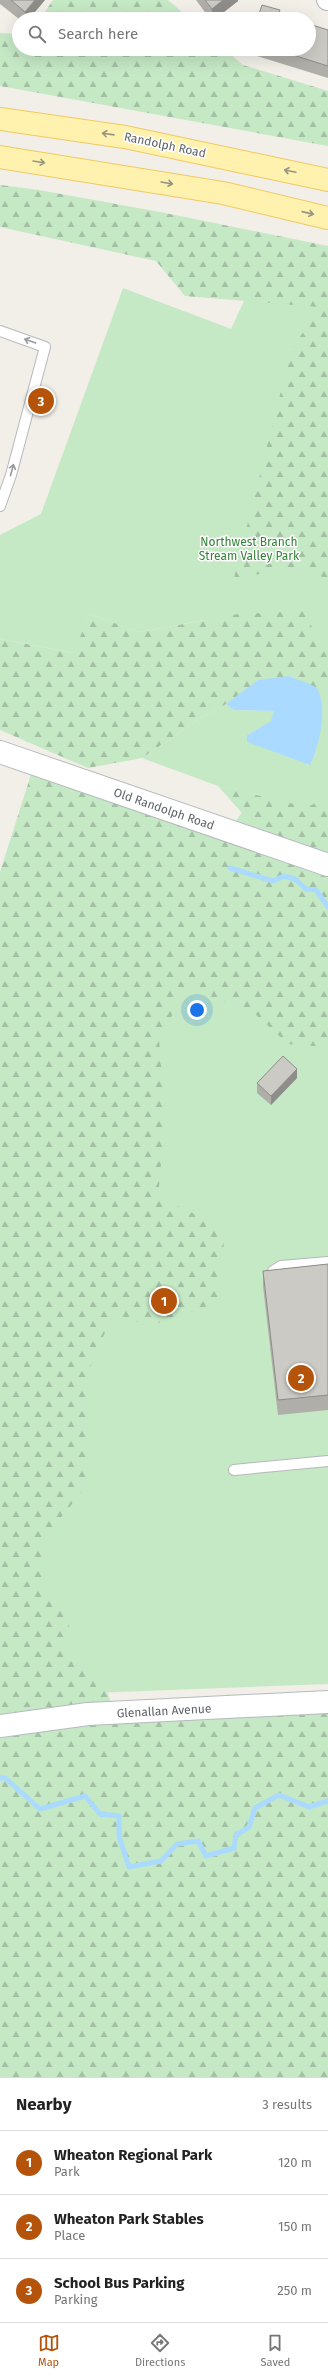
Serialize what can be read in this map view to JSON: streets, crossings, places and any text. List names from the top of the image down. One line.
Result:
{"streets":{"main road":["Randolph Road"],"street":["Old Randolph Road","Glenallan Avenue"]},"parks":["Northwest Branch Stream Valley Park"],"page":{"search":"Search here","pins":["3","1","2"],"heading":["Nearby","3 results"],"list":[{"mark":"1","name":"Wheaton Regional Park","note":"Park","value":"120 m"},{"mark":"2","name":"Wheaton Park Stables","note":"Place","value":"150 m"},{"mark":"3","name":"School Bus Parking","note":"Parking","value":"250 m"}],"nav":["Map","Directions","Saved"]}}
